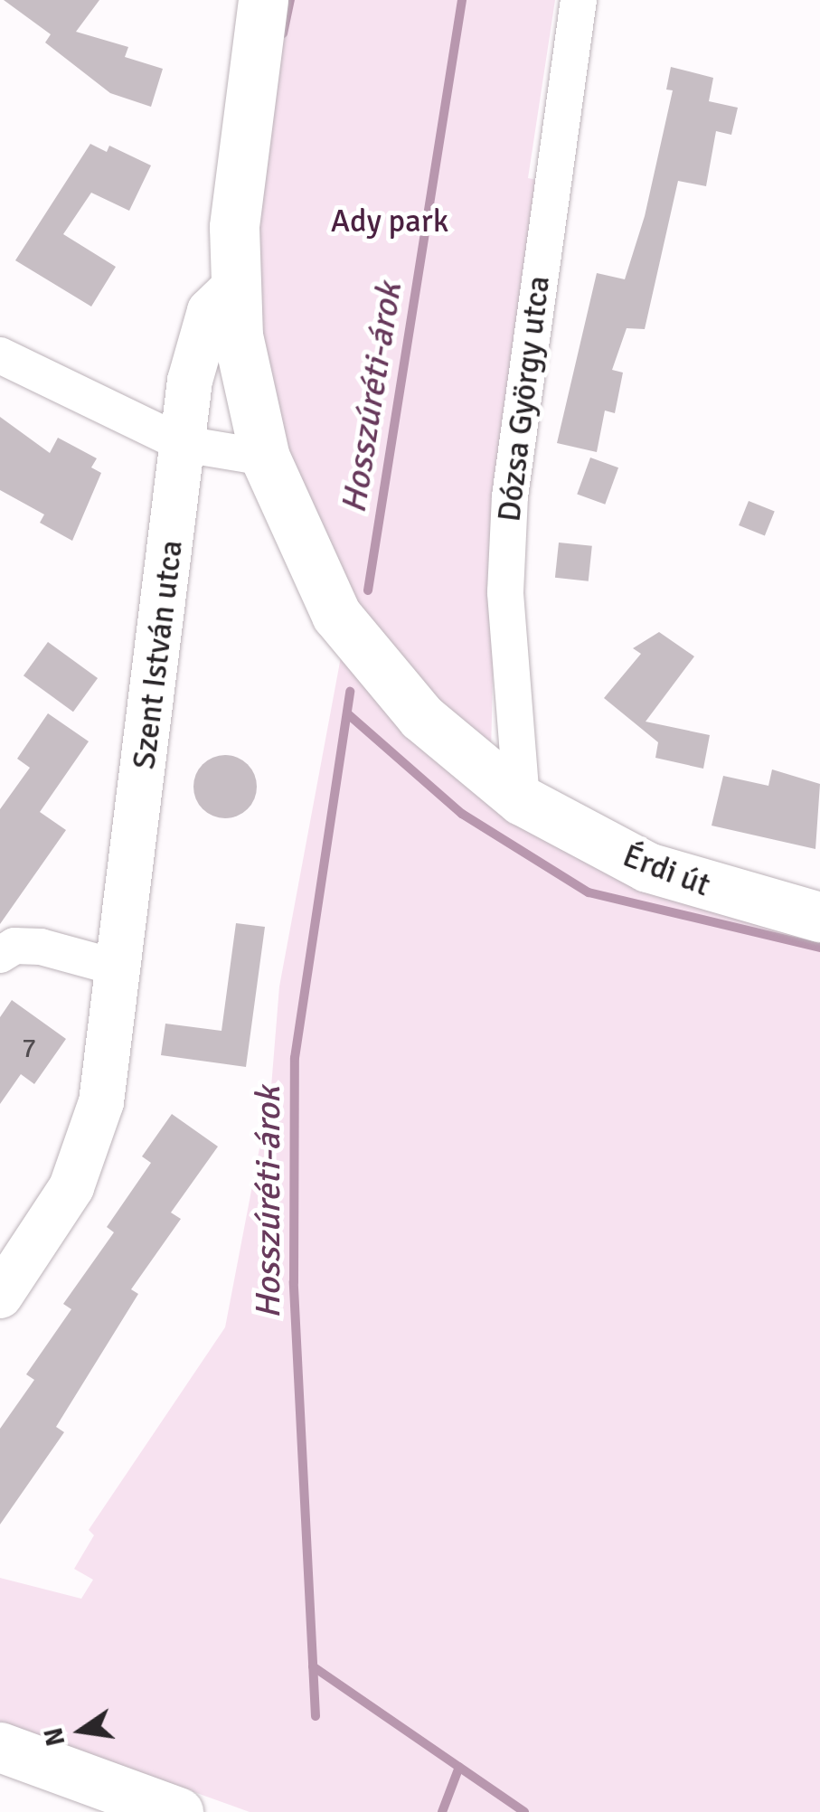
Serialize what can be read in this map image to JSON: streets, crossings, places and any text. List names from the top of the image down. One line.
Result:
{"streets":{"main road":["Érdi út"],"street":["Dózsa György utca","Szent István utca"]},"crossings":[["Dózsa György utca","Érdi út"],["Szent István utca","Érdi út"]],"water":["Hosszúréti-árok"],"parks":["Ady park"],"house_numbers":["7"],"north":"left"}
